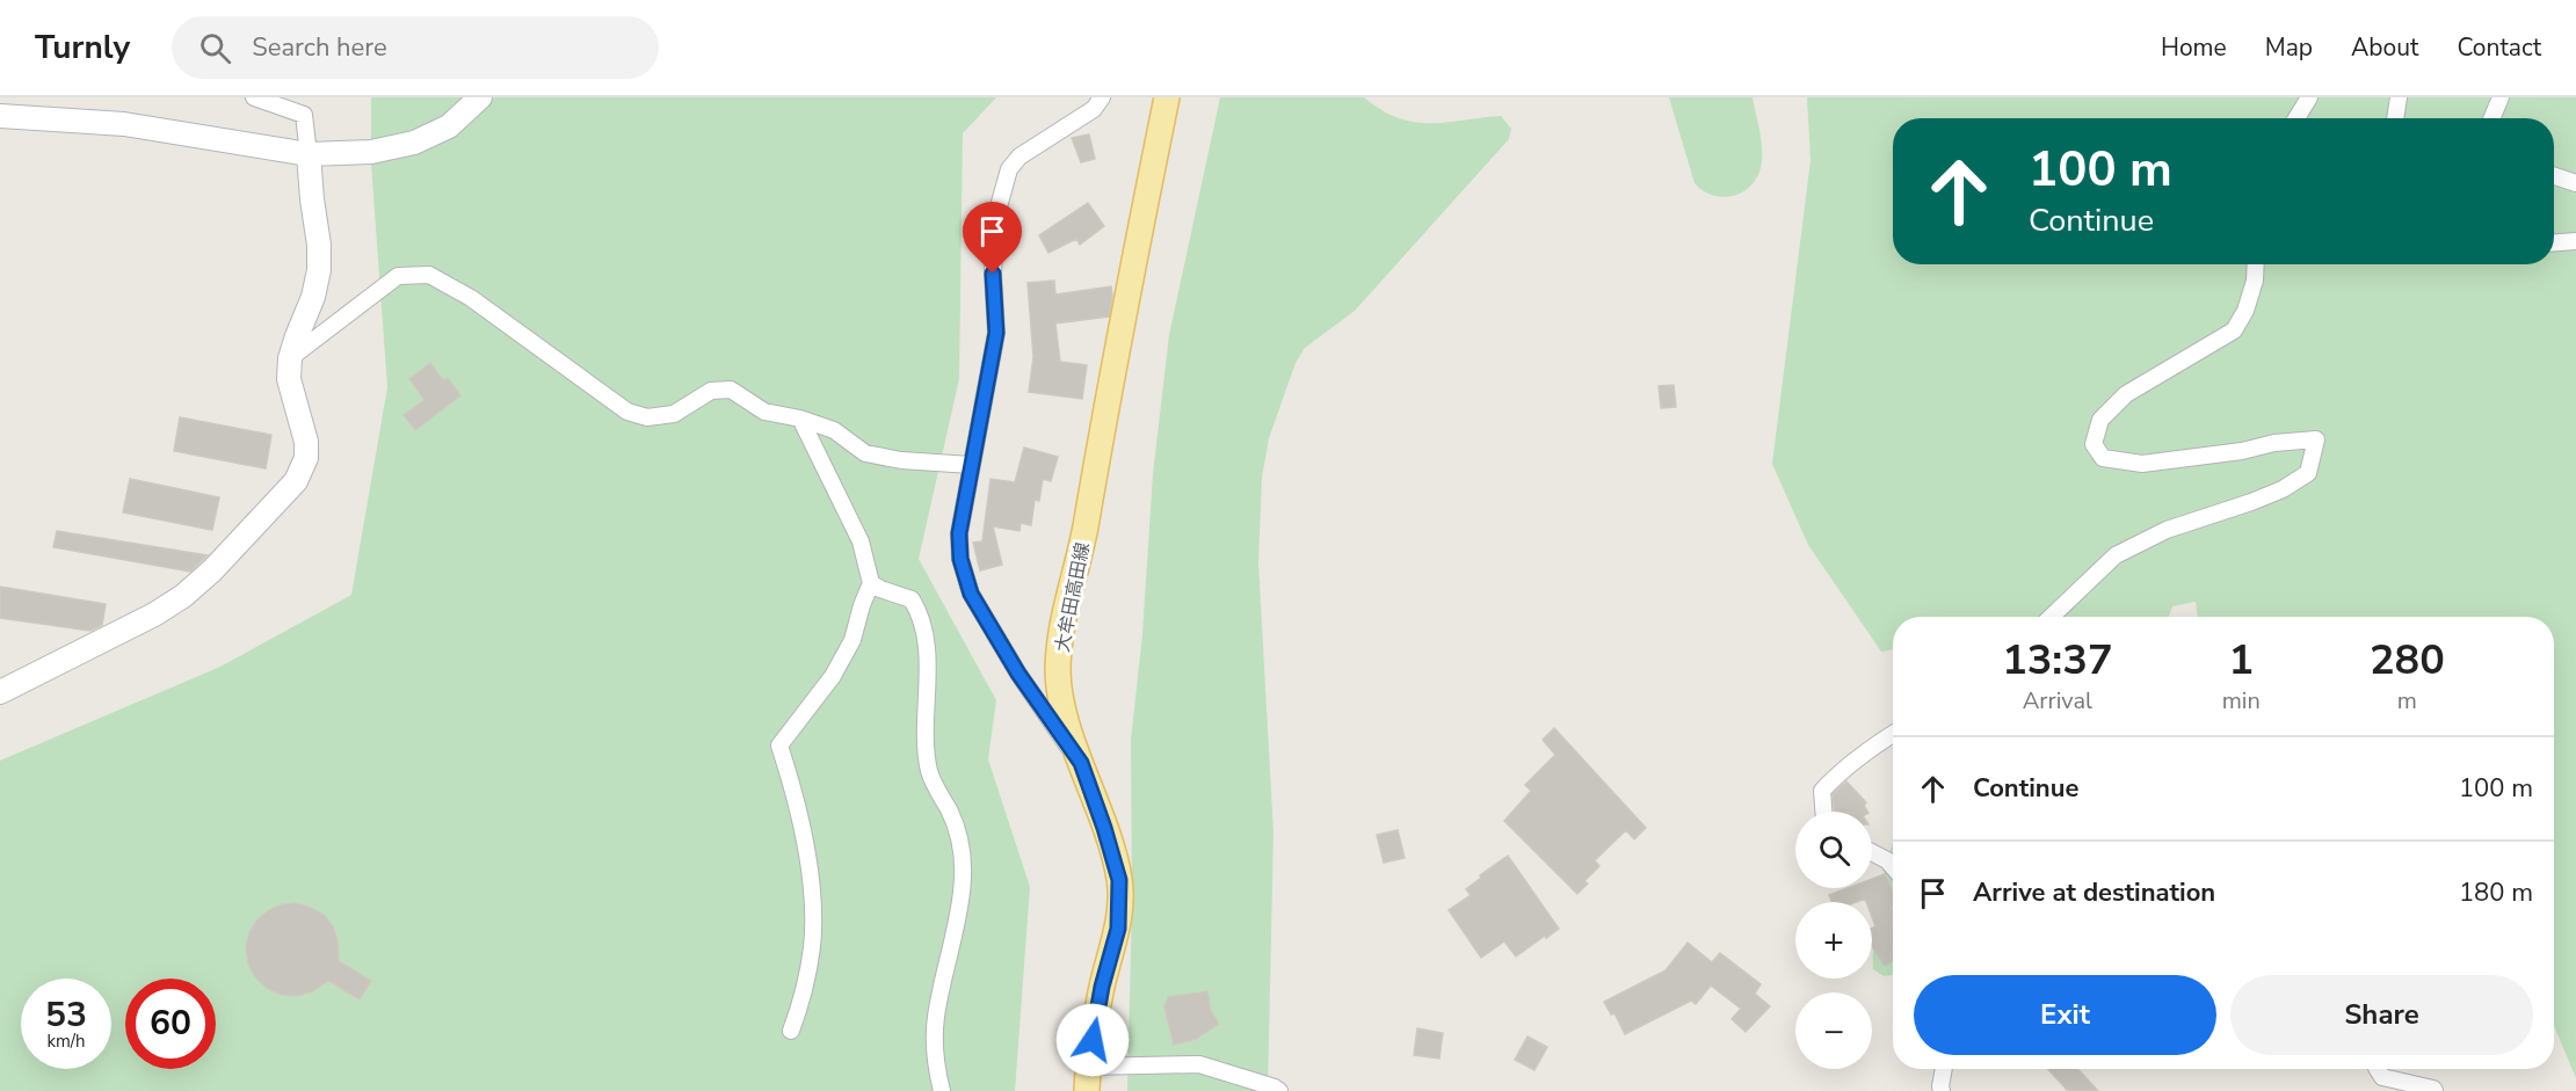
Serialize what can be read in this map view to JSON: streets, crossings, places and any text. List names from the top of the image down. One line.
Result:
{"streets":{"main road":["大牟田高田線"]},"page":{"header":"Turnly","search":"Search here","nav":["Home","Map","About","Contact"],"turn":["100 m","Continue"],"eta":["13:37","Arrival","1","min","280","m"],"list":[{"name":"Continue","value":"100 m"},{"name":"Arrive at destination","value":"180 m"}],"map_buttons":["+","−"],"buttons":["Exit","Share"],"speed":"53 km/h","limit":"60"}}
